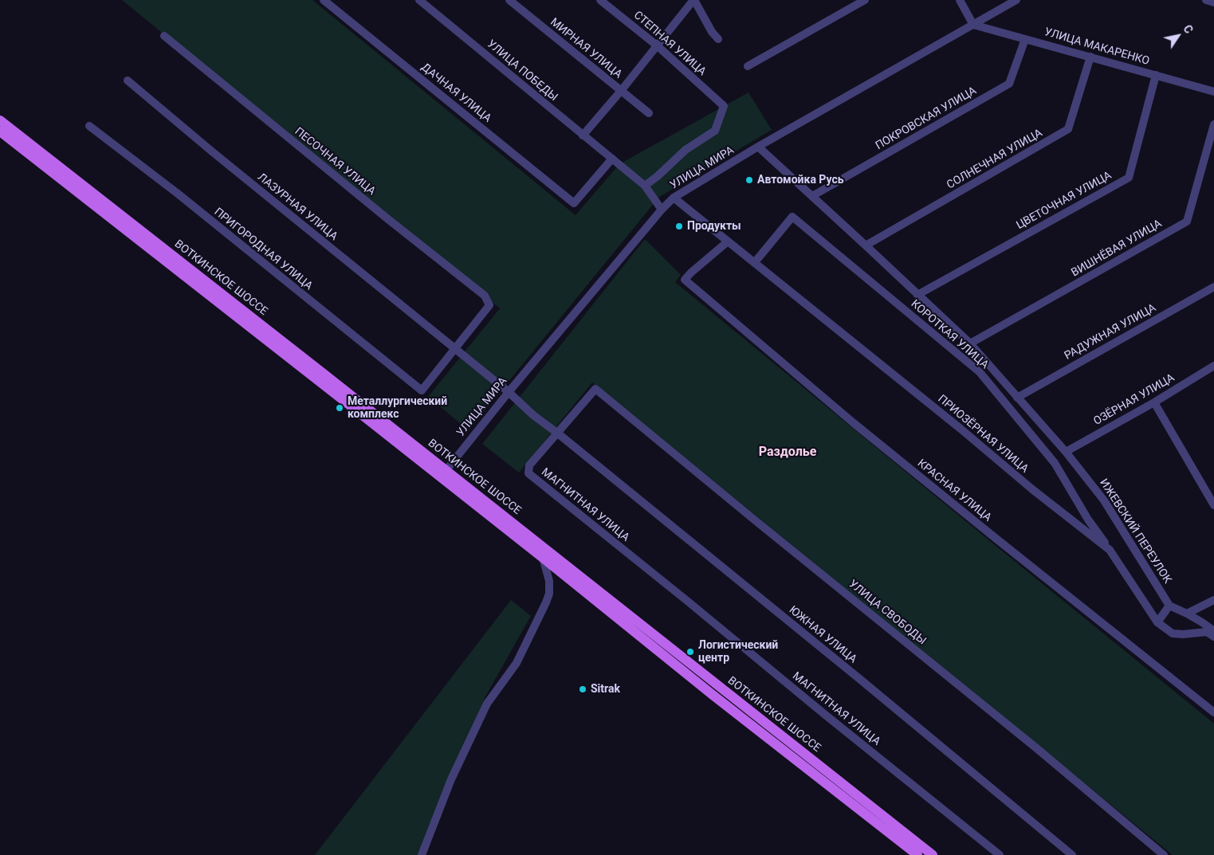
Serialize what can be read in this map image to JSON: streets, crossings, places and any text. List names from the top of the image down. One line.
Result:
{"streets":{"main road":["ВОТКИНСКОЕ ШОССЕ"],"street":["СТЕПНАЯ УЛИЦА","УЛИЦА МАКАРЕНКО","МИРНАЯ УЛИЦА","УЛИЦА ПОБЕДЫ","ДАЧНАЯ УЛИЦА","ПОКРОВСКАЯ УЛИЦА","СОЛНЕЧНАЯ УЛИЦА","ПЕСОЧНАЯ УЛИЦА","УЛИЦА МИРА","ЦВЕТОЧНАЯ УЛИЦА","ЛАЗУРНАЯ УЛИЦА","ВИШНЁВАЯ УЛИЦА","ПРИГОРОДНАЯ УЛИЦА","РАДУЖНАЯ УЛИЦА","КОРОТКАЯ УЛИЦА","ОЗЁРНАЯ УЛИЦА","ПРИОЗЁРНАЯ УЛИЦА","КРАСНАЯ УЛИЦА","МАГНИТНАЯ УЛИЦА","ИЖЕВСКИЙ ПЕРЕУЛОК","УЛИЦА СВОБОДЫ","ЮЖНАЯ УЛИЦА"]},"crossings":[["СТЕПНАЯ УЛИЦА","УЛИЦА ПОБЕДЫ"],["УЛИЦА МАКАРЕНКО","ПОКРОВСКАЯ УЛИЦА"],["УЛИЦА МАКАРЕНКО","СОЛНЕЧНАЯ УЛИЦА"],["УЛИЦА МАКАРЕНКО","УЛИЦА МИРА"],["УЛИЦА МАКАРЕНКО","ЦВЕТОЧНАЯ УЛИЦА"],["УЛИЦА ПОБЕДЫ","ДАЧНАЯ УЛИЦА"],["УЛИЦА ПОБЕДЫ","УЛИЦА МИРА"],["ПОКРОВСКАЯ УЛИЦА","ИЖЕВСКИЙ ПЕРЕУЛОК"],["СОЛНЕЧНАЯ УЛИЦА","ИЖЕВСКИЙ ПЕРЕУЛОК"],["ПЕСОЧНАЯ УЛИЦА","ЛАЗУРНАЯ УЛИЦА"],["ПЕСОЧНАЯ УЛИЦА","ПРИГОРОДНАЯ УЛИЦА"],["УЛИЦА МИРА","ЛАЗУРНАЯ УЛИЦА"],["УЛИЦА МИРА","ВОТКИНСКОЕ ШОССЕ"],["УЛИЦА МИРА","ПРИОЗЁРНАЯ УЛИЦА"],["УЛИЦА МИРА","ИЖЕВСКИЙ ПЕРЕУЛОК"],["УЛИЦА МИРА","ЮЖНАЯ УЛИЦА"],["ЦВЕТОЧНАЯ УЛИЦА","ИЖЕВСКИЙ ПЕРЕУЛОК"],["ЛАЗУРНАЯ УЛИЦА","ПРИГОРОДНАЯ УЛИЦА"],["ЛАЗУРНАЯ УЛИЦА","ЮЖНАЯ УЛИЦА"],["ВИШНЁВАЯ УЛИЦА","ИЖЕВСКИЙ ПЕРЕУЛОК"],["РАДУЖНАЯ УЛИЦА","ИЖЕВСКИЙ ПЕРЕУЛОК"],["КОРОТКАЯ УЛИЦА","ПРИОЗЁРНАЯ УЛИЦА"],["ОЗЁРНАЯ УЛИЦА","ИЖЕВСКИЙ ПЕРЕУЛОК"],["ПРИОЗЁРНАЯ УЛИЦА","КРАСНАЯ УЛИЦА"],["МАГНИТНАЯ УЛИЦА","УЛИЦА СВОБОДЫ"],["МАГНИТНАЯ УЛИЦА","ЮЖНАЯ УЛИЦА"],["УЛИЦА СВОБОДЫ","ЮЖНАЯ УЛИЦА"]],"districts":["Раздолье"],"places":["Автомойка Русь","Продукты","Металлургический комплекс","Логистический центр","Sitrak"],"north":"top right"}
